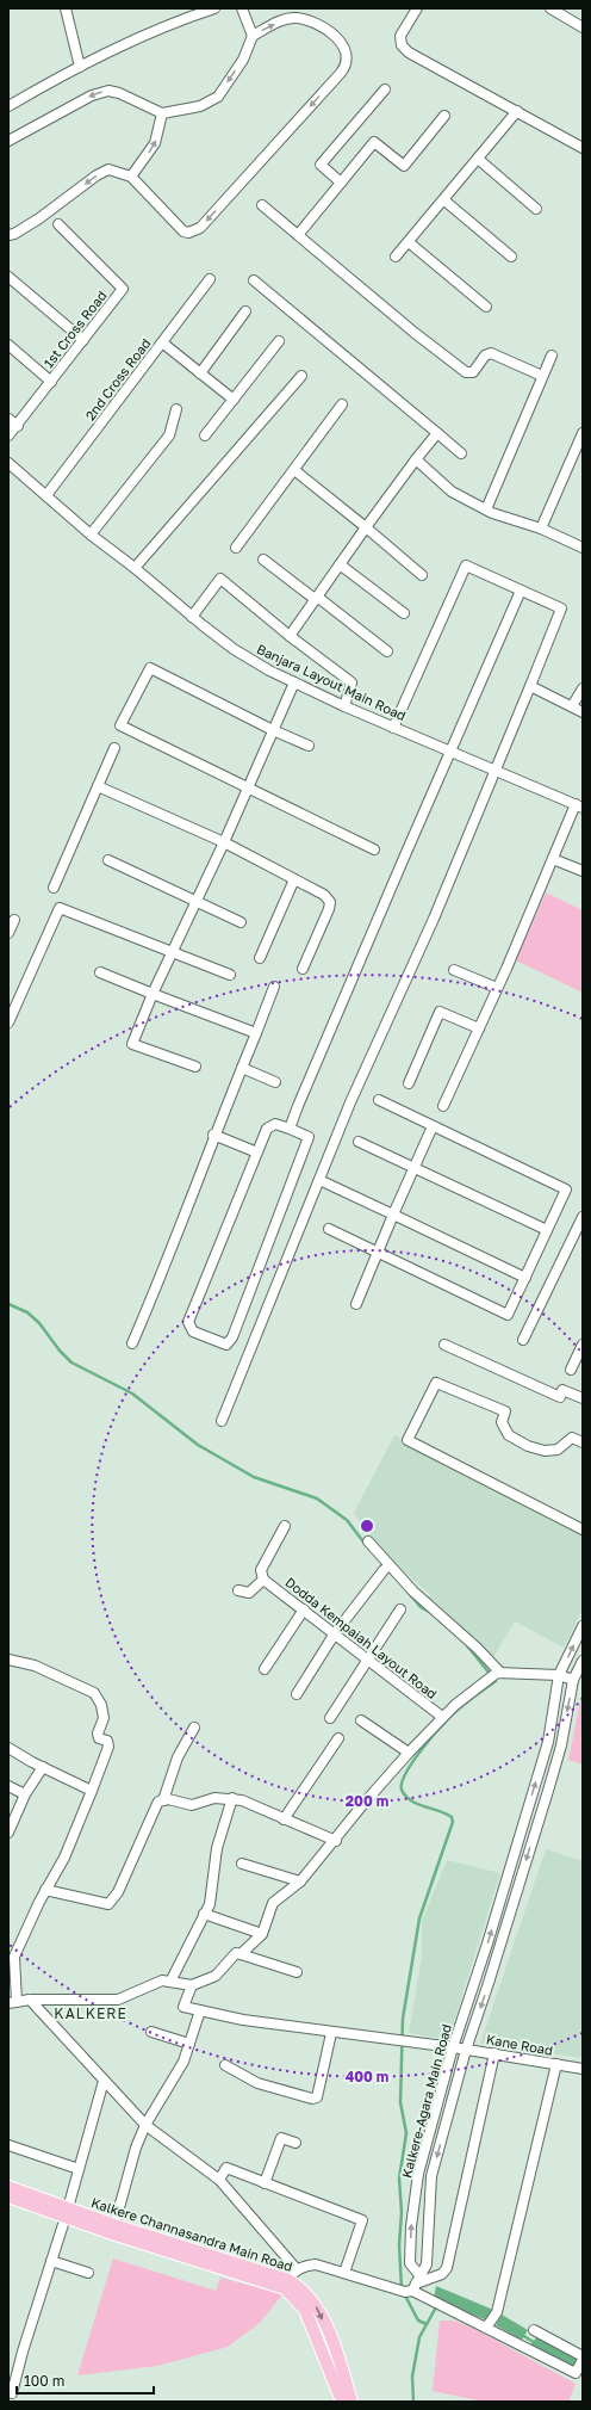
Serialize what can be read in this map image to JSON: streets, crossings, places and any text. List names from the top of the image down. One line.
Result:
{"streets":{"main road":["Kalkere Channasandra Main Road"],"street":["1st Cross Road","2nd Cross Road","Banjara Layout Main Road","Dodda Kempaiah Layout Road","Kane Road","Kalkere-Agara Main Road"]},"crossings":[["2nd Cross Road","Banjara Layout Main Road"],["Kane Road","Kalkere-Agara Main Road"]],"districts":["KALKERE"],"scale_bar":"100 m","rings":["200 m","400 m"]}
